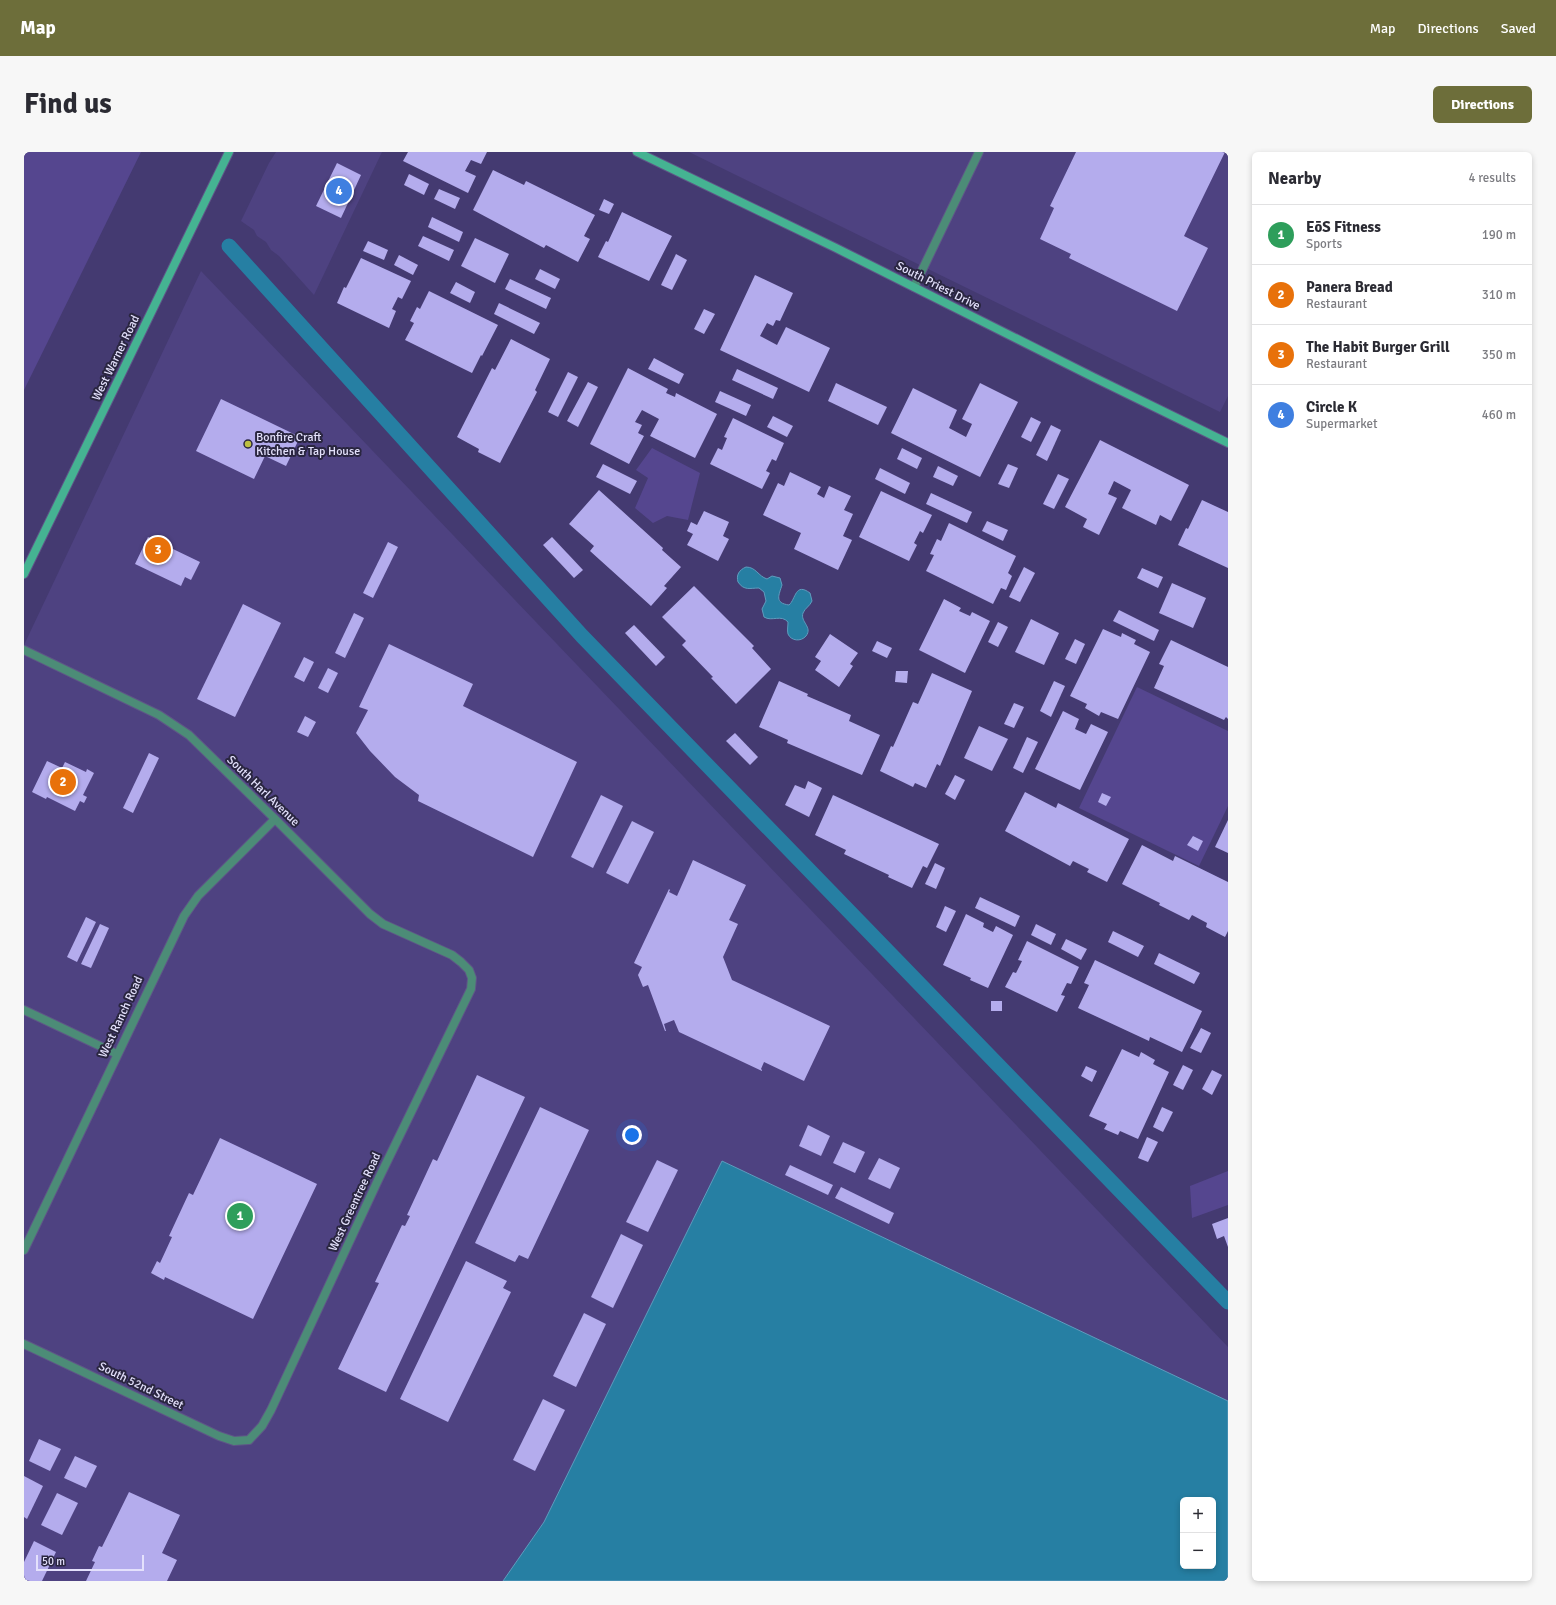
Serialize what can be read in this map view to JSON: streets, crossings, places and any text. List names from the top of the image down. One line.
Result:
{"streets":{"main road":["South Priest Drive","West Warner Road"],"street":["South Harl Avenue","West Ranch Road","West Greentree Road","South 52nd Street"]},"crossings":[["South Harl Avenue","West Ranch Road"],["South Harl Avenue","West Greentree Road"],["West Greentree Road","South 52nd Street"]],"places":["Bonfire Craft Kitchen & Tap House"],"scale_bar":"50 m","page":{"header":"Map","nav":["Map","Directions","Saved"],"buttons":"Directions","title":"Find us","heading":["Nearby","4 results"],"pins":["4","3","2","1"],"list":[{"mark":"1","name":"EōS Fitness","note":"Sports","value":"190 m"},{"mark":"2","name":"Panera Bread","note":"Restaurant","value":"310 m"},{"mark":"3","name":"The Habit Burger Grill","note":"Restaurant","value":"350 m"},{"mark":"4","name":"Circle K","note":"Supermarket","value":"460 m"}],"map_buttons":["+","−"],"scale":"50 m"}}
